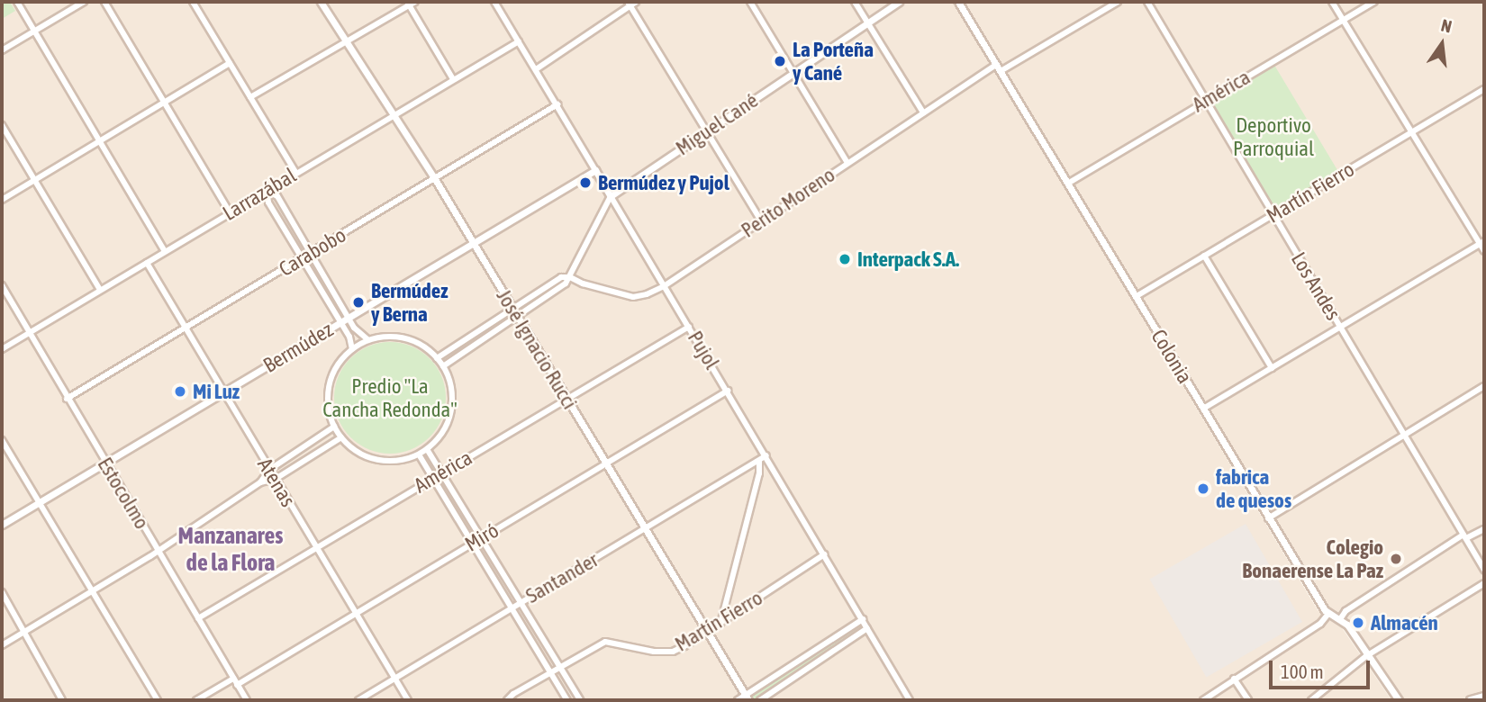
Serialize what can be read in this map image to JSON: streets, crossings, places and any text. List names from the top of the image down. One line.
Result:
{"streets":{"street":["América","Miguel Cané","Martín Fierro","Larrazábal","Perito Moreno","Carabobo","Los Andes","Bermúdez","José Ignacio Rucci","Pujol","Colonia","Atenas","Estocolmo","Miró","Santander"]},"crossings":[["América","Los Andes"],["América","José Ignacio Rucci"],["América","Pujol"],["América","Colonia"],["América","Atenas"],["América","Estocolmo"],["Miguel Cané","Perito Moreno"],["Miguel Cané","Pujol"],["Martín Fierro","Los Andes"],["Martín Fierro","José Ignacio Rucci"],["Martín Fierro","Pujol"],["Martín Fierro","Colonia"],["Larrazábal","José Ignacio Rucci"],["Larrazábal","Pujol"],["Larrazábal","Atenas"],["Larrazábal","Estocolmo"],["Perito Moreno","Pujol"],["Perito Moreno","Colonia"],["Carabobo","José Ignacio Rucci"],["Carabobo","Pujol"],["Carabobo","Atenas"],["Carabobo","Estocolmo"],["Bermúdez","José Ignacio Rucci"],["Bermúdez","Pujol"],["Bermúdez","Atenas"],["Bermúdez","Estocolmo"],["José Ignacio Rucci","Miró"],["José Ignacio Rucci","Santander"],["Pujol","Miró"],["Pujol","Santander"],["Atenas","Miró"],["Atenas","Santander"],["Estocolmo","Miró"]],"districts":["Manzanares de la Flora"],"parks":["Deportivo Parroquial","Predio \"La Cancha Redonda\""],"places":["La Porteña y Cané","Bermúdez y Pujol","Interpack S.A.","Bermúdez y Berna","Mi Luz","fabrica de quesos","Colegio Bonaerense La Paz","Almacén"],"scale_bar":"100 m","north":"top"}
